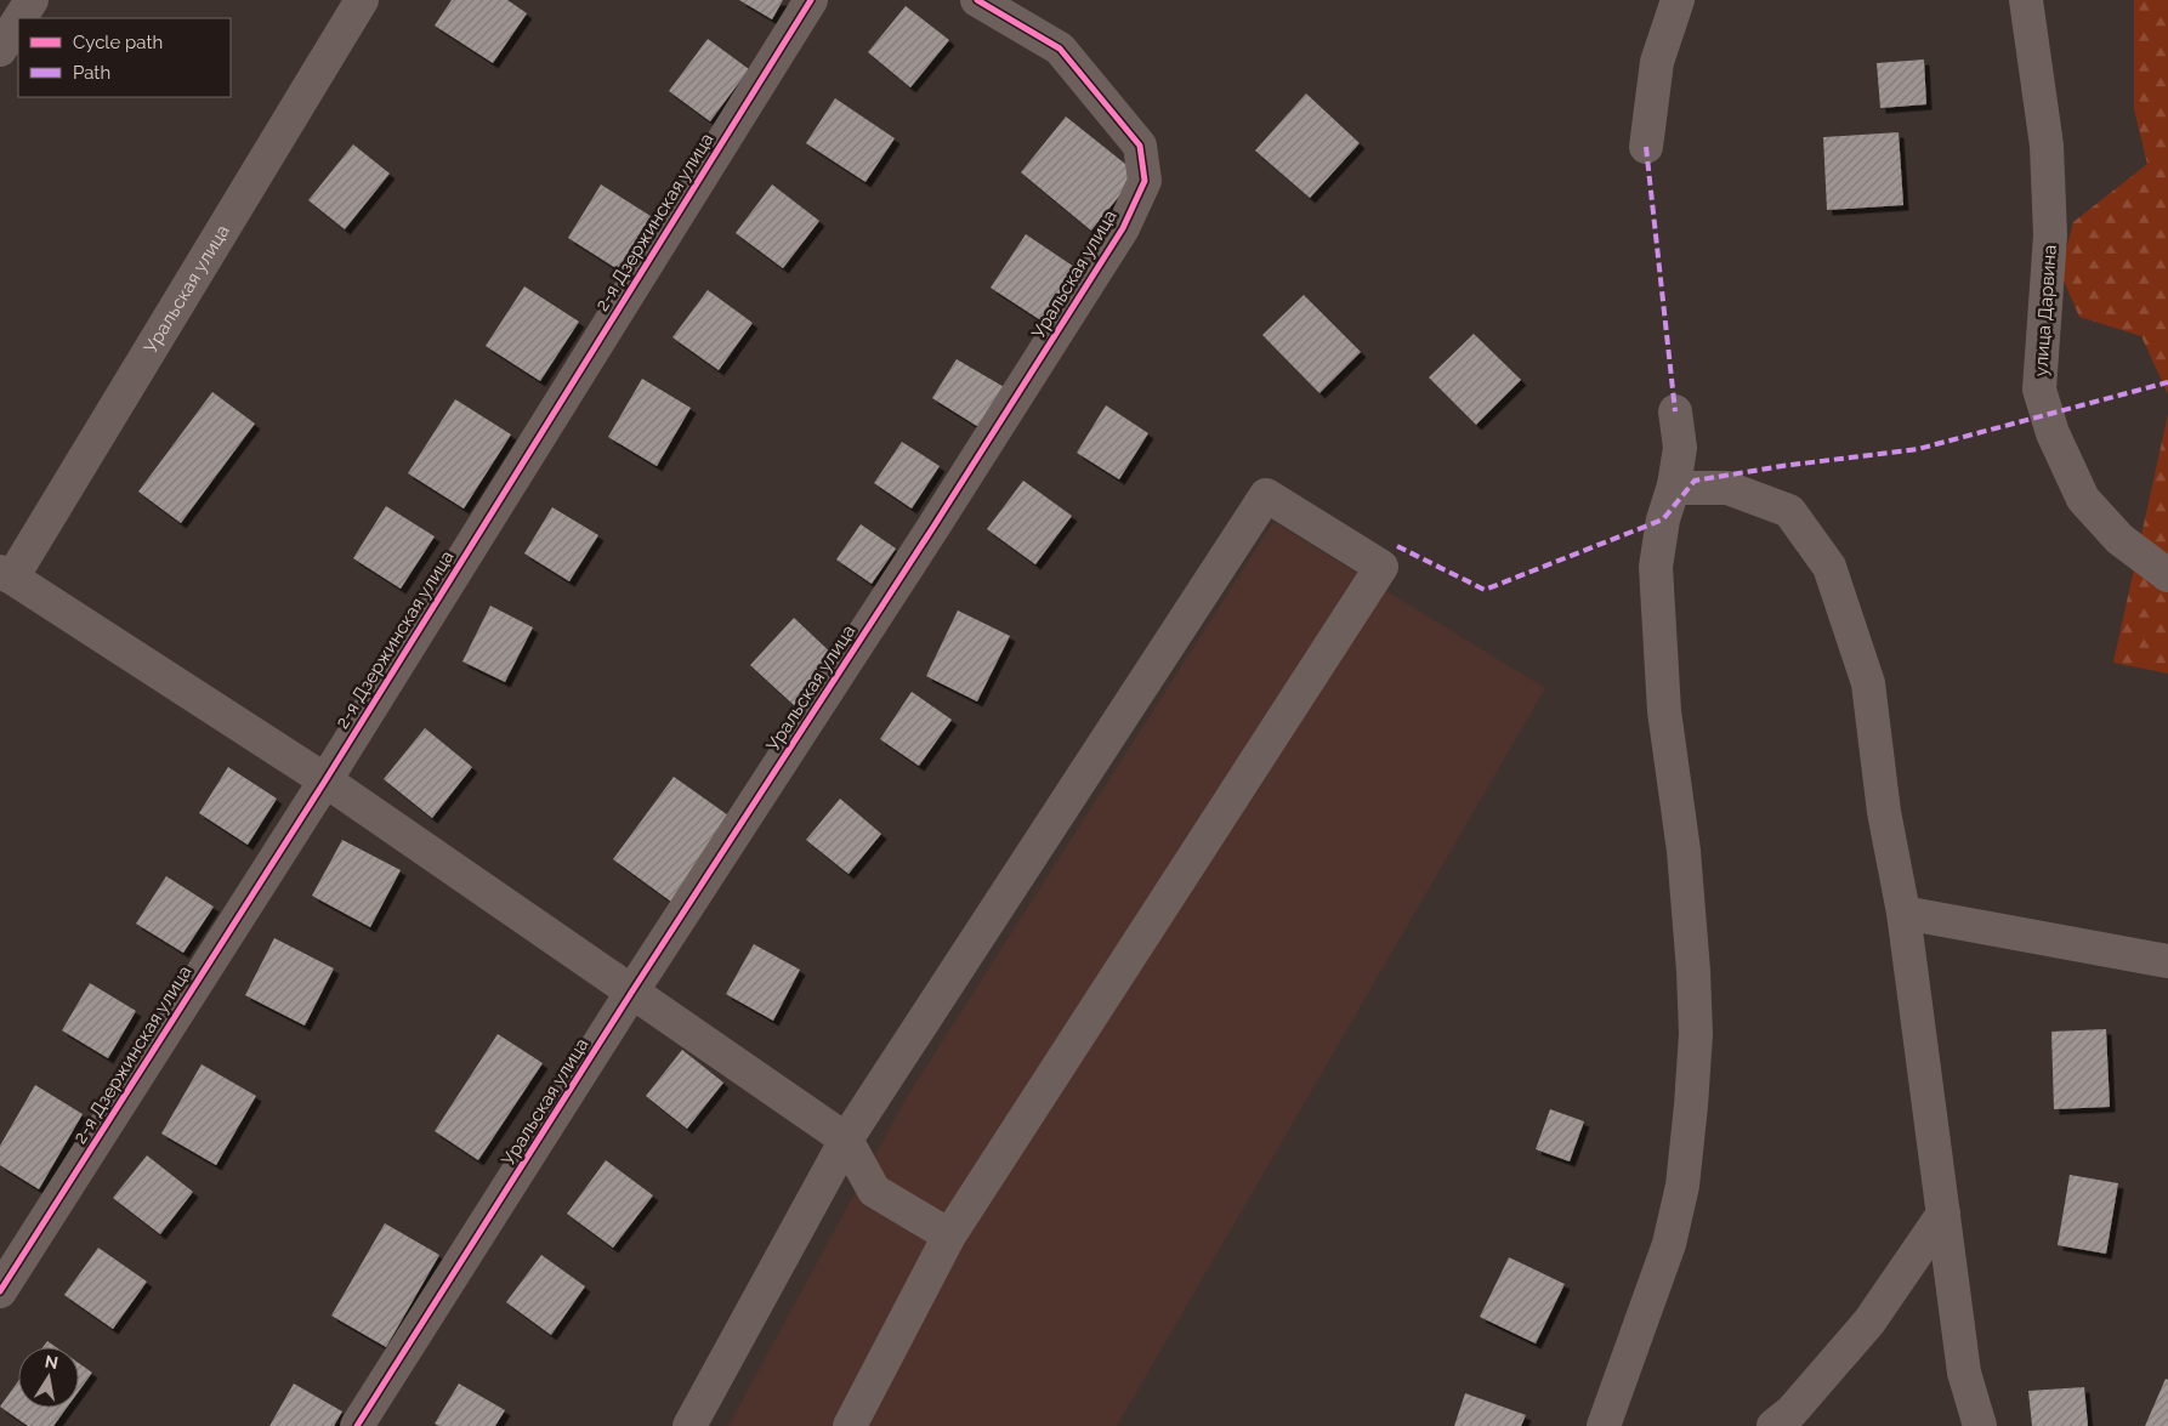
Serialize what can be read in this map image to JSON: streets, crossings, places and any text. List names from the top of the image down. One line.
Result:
{"streets":{"street":["2-я Дзержинская улица","Уральская улица","улица Дарвина"]},"legend":["Cycle path","Path"],"north":"top"}
